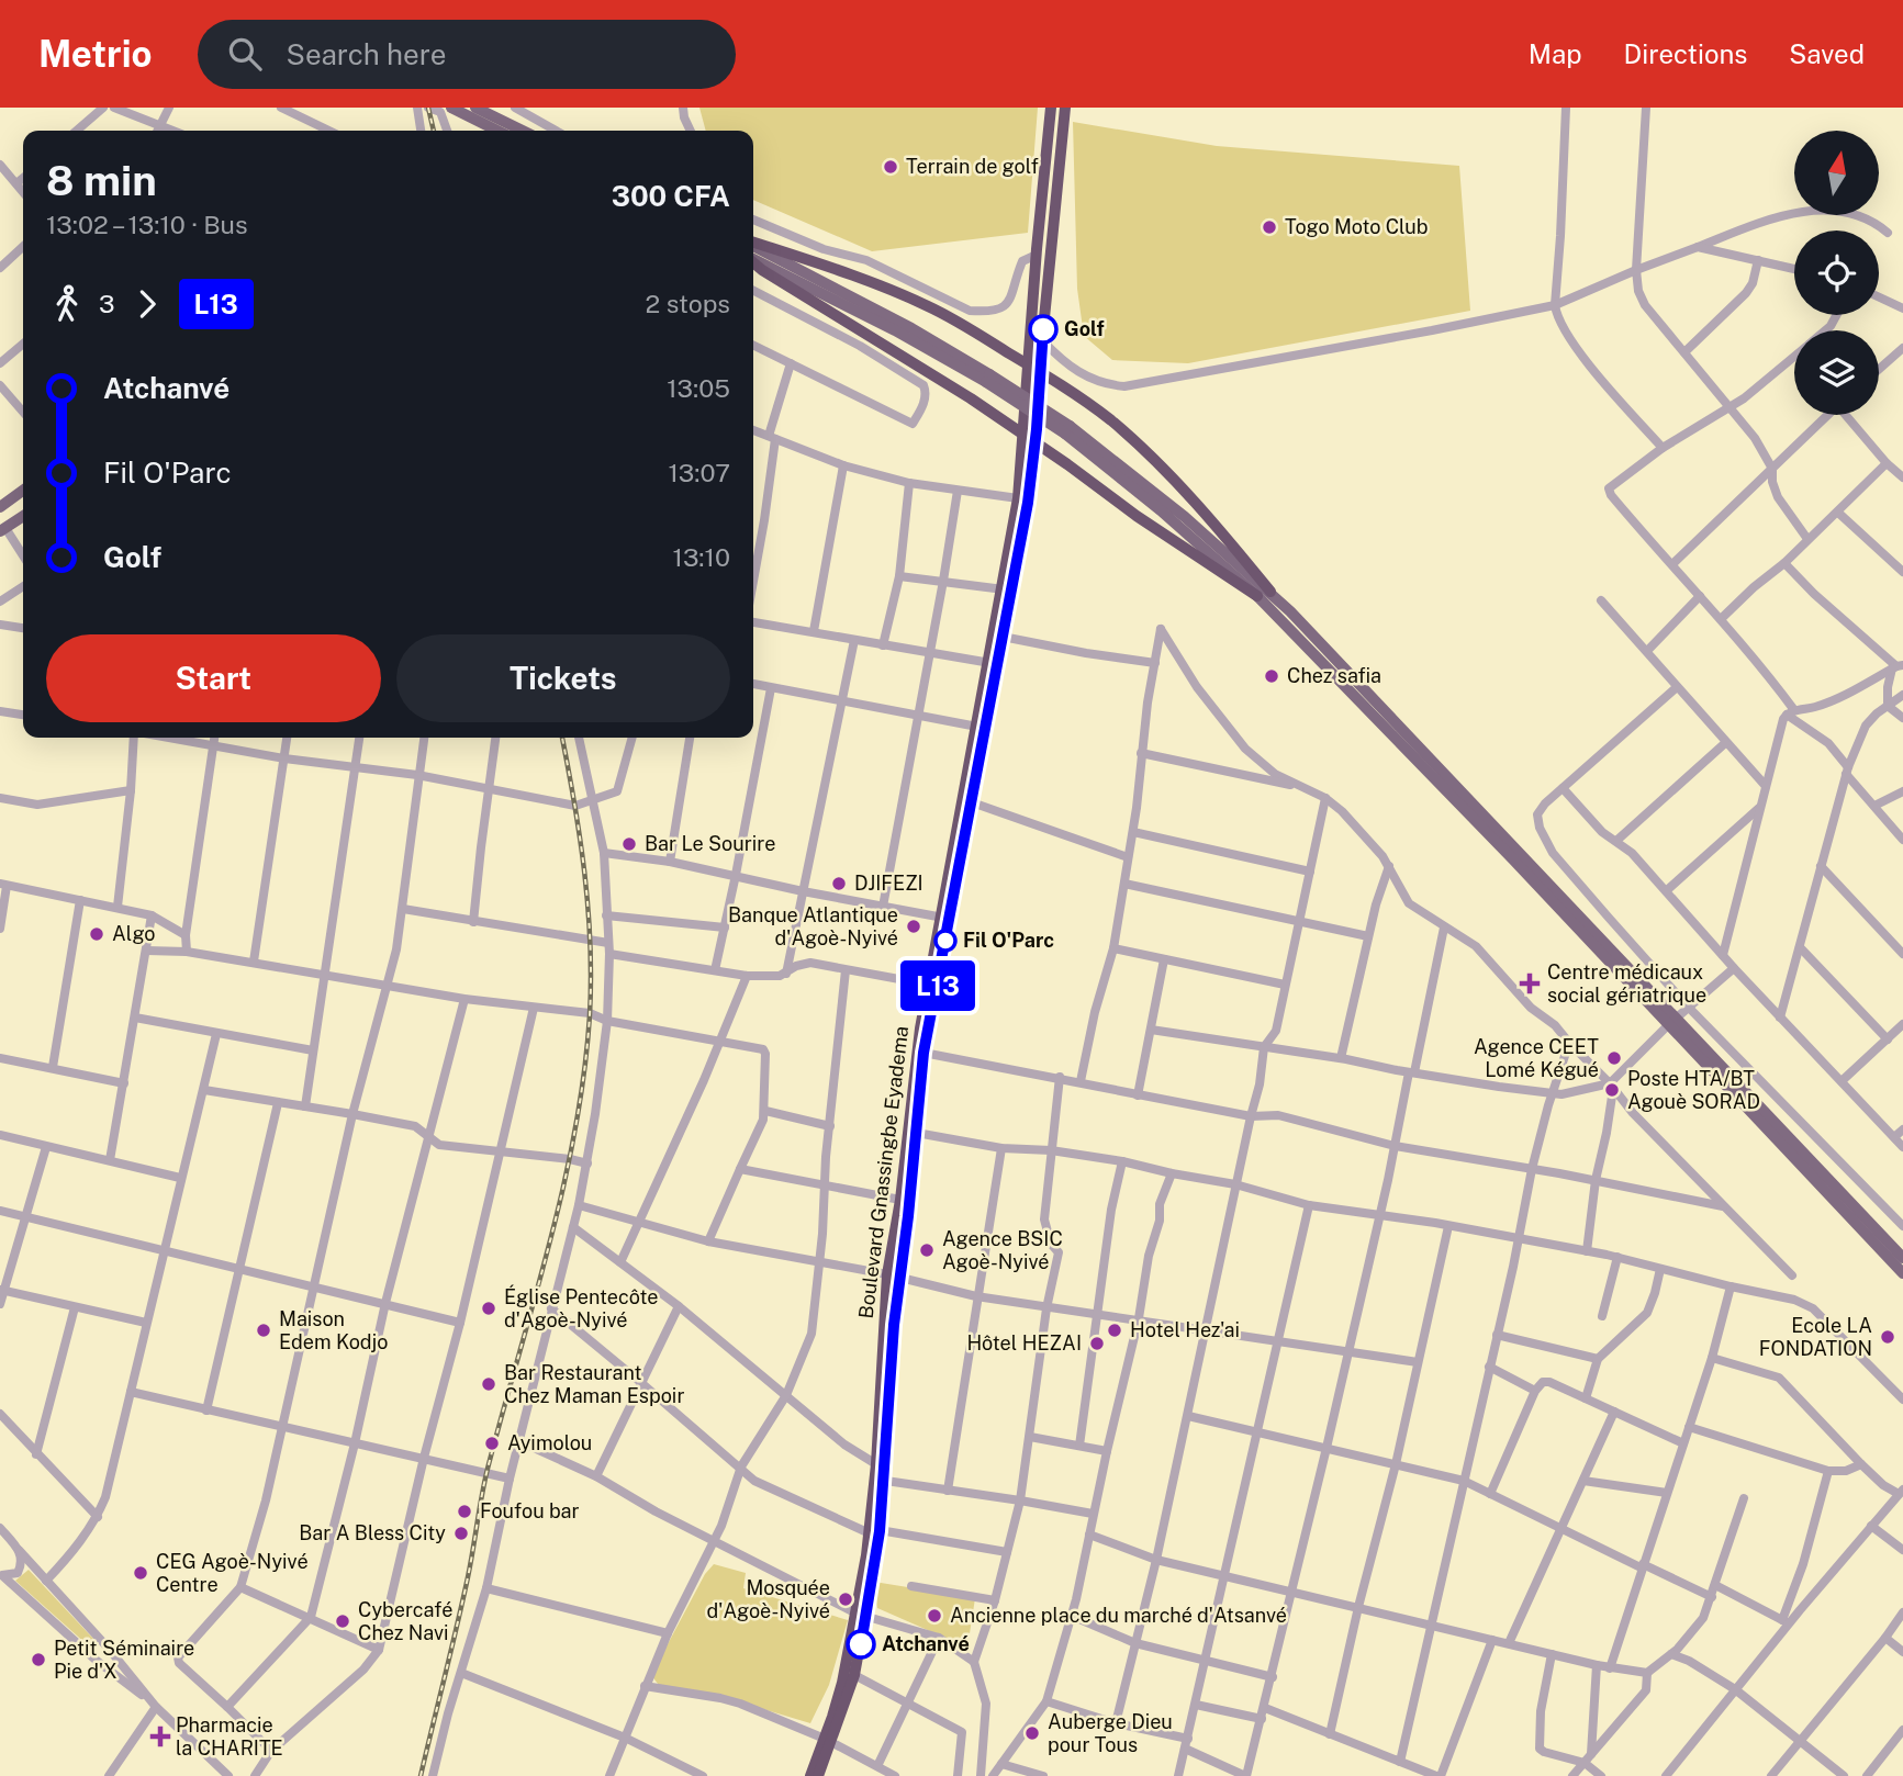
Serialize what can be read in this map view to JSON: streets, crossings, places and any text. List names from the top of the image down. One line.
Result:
{"streets":{"highway":["Boulevard Gnassingbe Eyadema"]},"places":{"other":["Terrain de golf","Togo Moto Club","Golf","Chez safia","Bar Le Sourire","DJIFEZI","Banque Atlantique d'Agoè-Nyivé","Algo","Fil O'Parc","Agence CEET Lomé Kégué","Poste HTA/BT Agouè SORAD","Agence BSIC Agoè-Nyivé","Église Pentecôte d'Agoè-Nyivé","Maison Edem Kodjo","Hotel Hez'ai","Ecole LA FONDATION","Hôtel HEZAI","Bar Restaurant Chez Maman Espoir","Ayimolou","Foufou bar","Bar A Bless City","CEG Agoè-Nyivé Centre","Mosquée d'Agoè-Nyivé","Ancienne place du marché d'Atsanvé","Cybercafé Chez Navi","Atchanvé","Petit Séminaire Pie d'X","Auberge Dieu pour Tous"],"health":["Centre médicaux social gériatrique","Pharmacie la CHARITE"]},"lines":["bus line L13"],"north":"top","page":{"header":"Metrio","search":"Search here","nav":["Map","Directions","Saved"],"on_map":"L13","heading":["8 min","13:02 – 13:10 · Bus","300 CFA"],"legs":["3","L13","2 stops"],"list":[{"name":"Atchanvé","value":"13:05"},{"name":"Fil O'Parc","value":"13:07"},{"name":"Golf","value":"13:10"}],"buttons":["Start","Tickets"]}}
